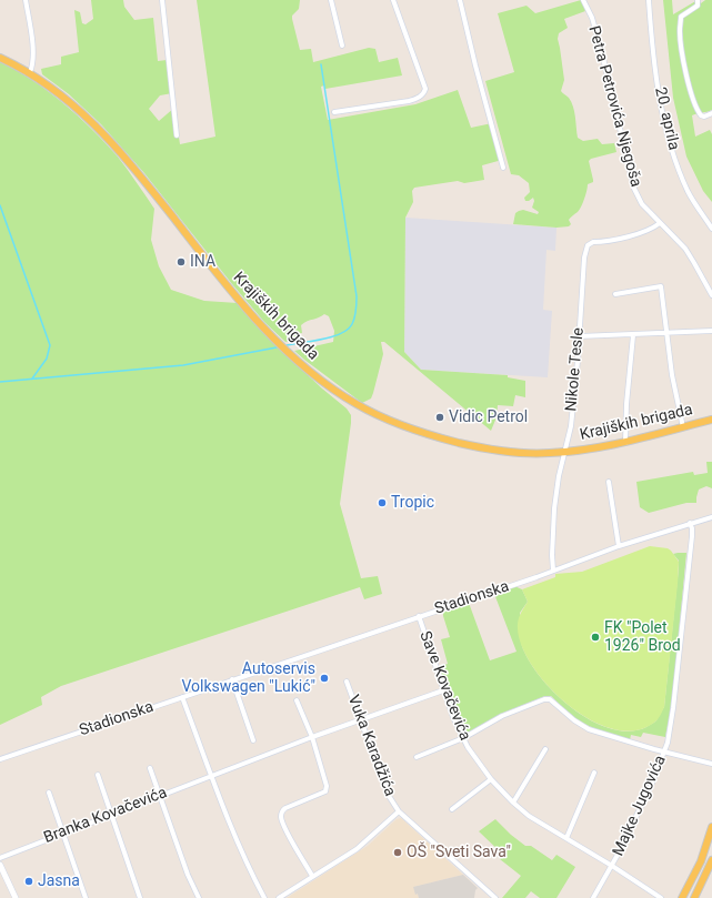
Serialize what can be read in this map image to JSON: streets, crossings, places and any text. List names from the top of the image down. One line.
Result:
{"streets":{"main road":["Krajiških brigada"],"street":["Petra Petrovića Njegoša","20. aprila","Nikole Tesle","Stadionska","Save Kovačevića","Vuka Karadžića","Majke Jugovića","Branka Kovačevića"]},"crossings":[["Petra Petrovića Njegoša","Nikole Tesle"],["Krajiških brigada","Nikole Tesle"],["Nikole Tesle","Stadionska"],["Stadionska","Save Kovačevića"],["Stadionska","Majke Jugovića"],["Save Kovačevića","Majke Jugovića"],["Save Kovačevića","Branka Kovačevića"],["Vuka Karadžića","Branka Kovačevića"]],"places":["INA","Vidic Petrol","Tropic","FK \"Polet 1926\" Brod","Autoservis Volkswagen \"Lukić\"","OŠ \"Sveti Sava\"","Jasna"]}
